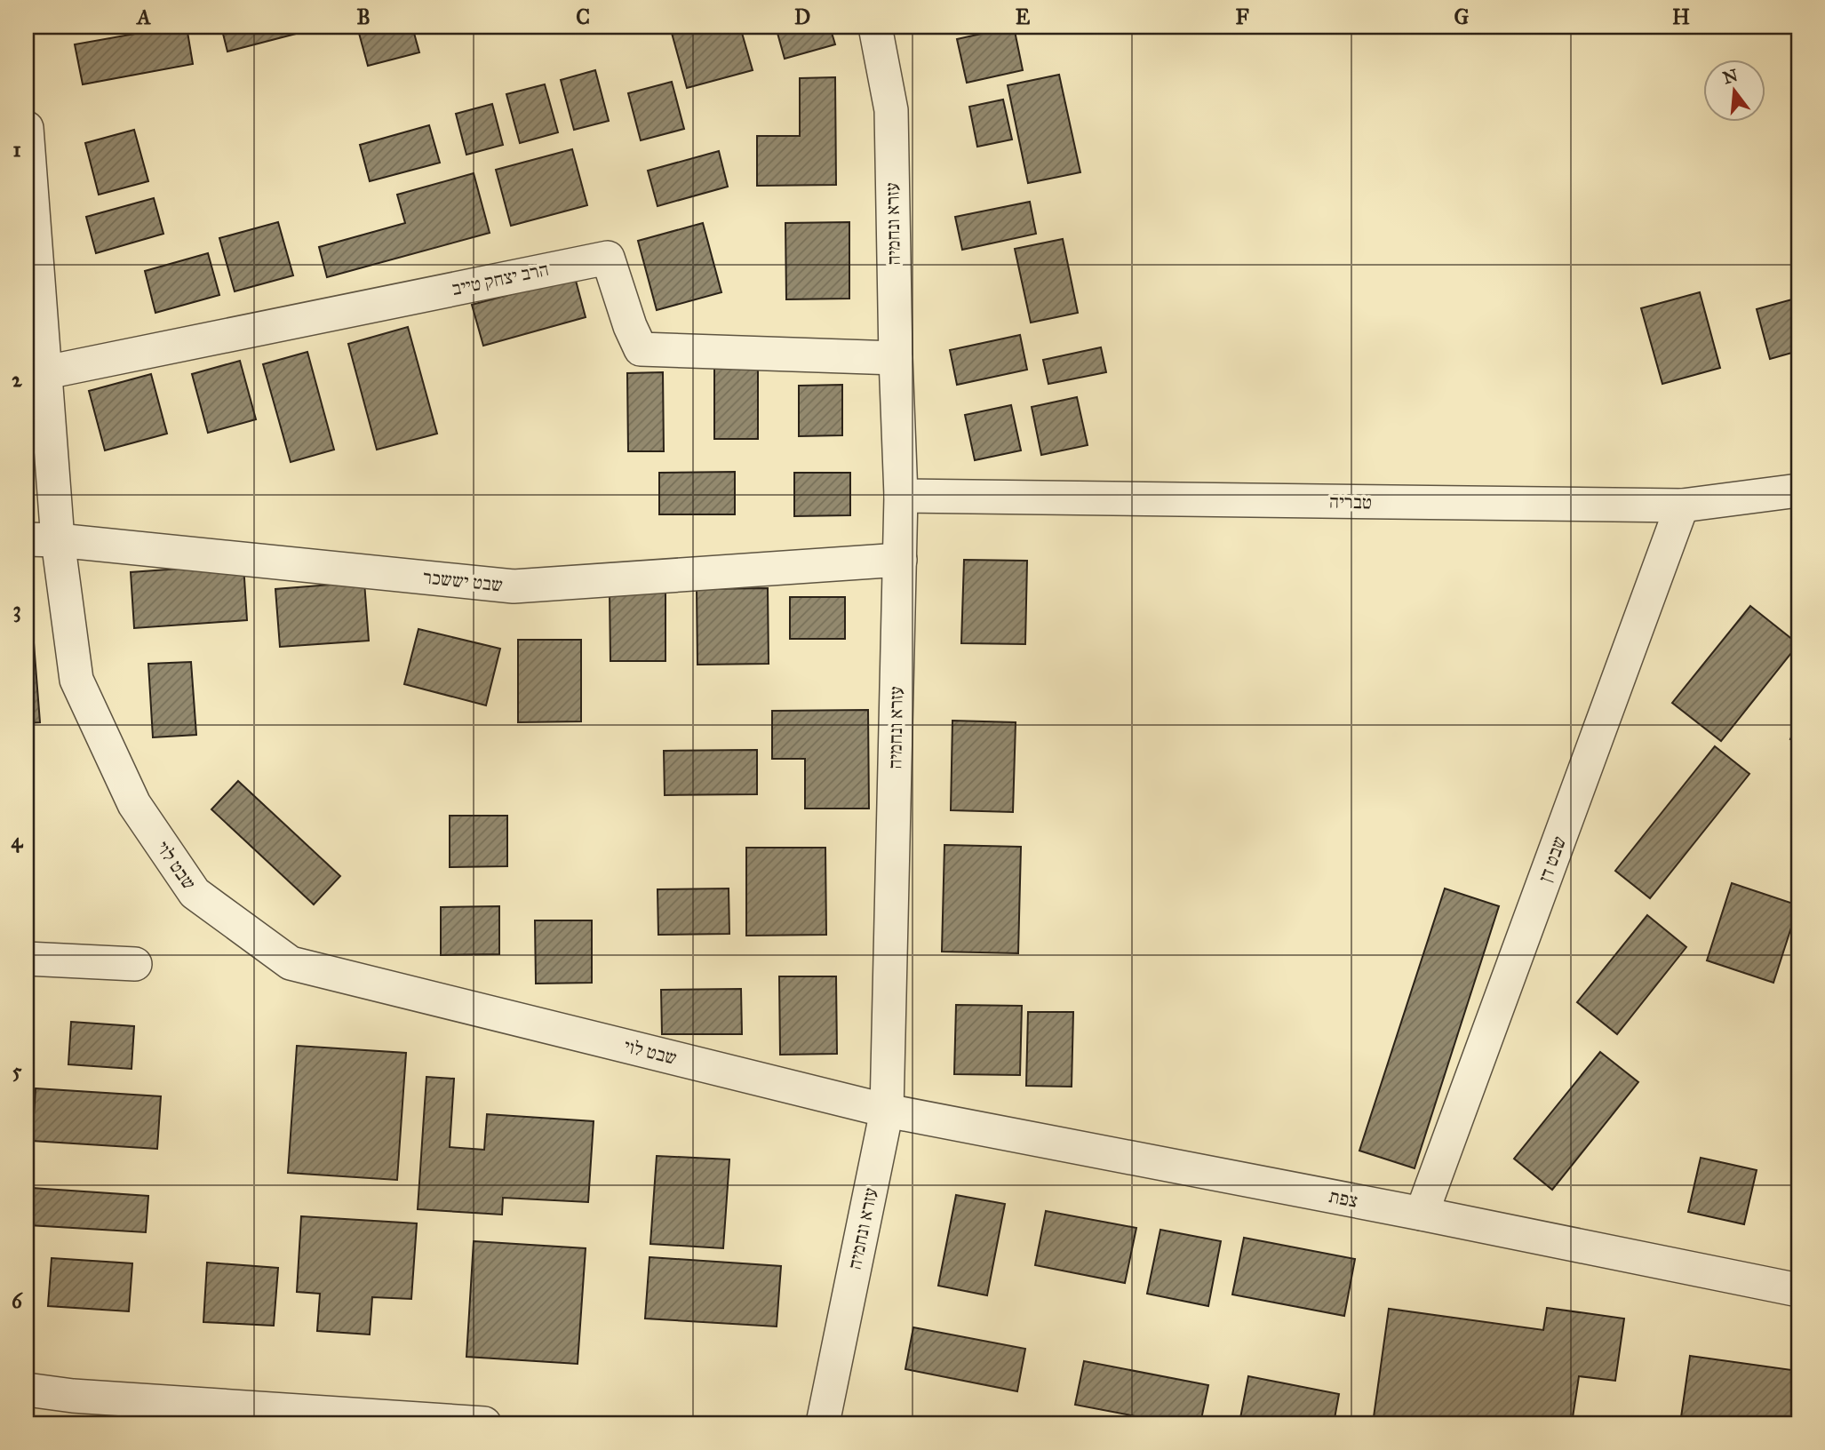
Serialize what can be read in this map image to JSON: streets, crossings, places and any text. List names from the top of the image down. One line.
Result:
{"streets":{"street":["עזרא ונחמיה","הרב יצחק טייב","טבריה","שבט יששכר","שבט דן","שבט לוי","צפת"]},"crossings":[["עזרא ונחמיה","הרב יצחק טייב"],["עזרא ונחמיה","טבריה"],["עזרא ונחמיה","שבט יששכר"],["עזרא ונחמיה","שבט לוי"],["עזרא ונחמיה","צפת"],["הרב יצחק טייב","שבט לוי"],["טבריה","שבט דן"],["שבט יששכר","שבט לוי"],["שבט דן","צפת"],["שבט לוי","צפת"]],"north":"top","grid":{"columns":["A","B","C","D","E","F","G","H"],"rows":["1","2","3","4","5","6"]}}
